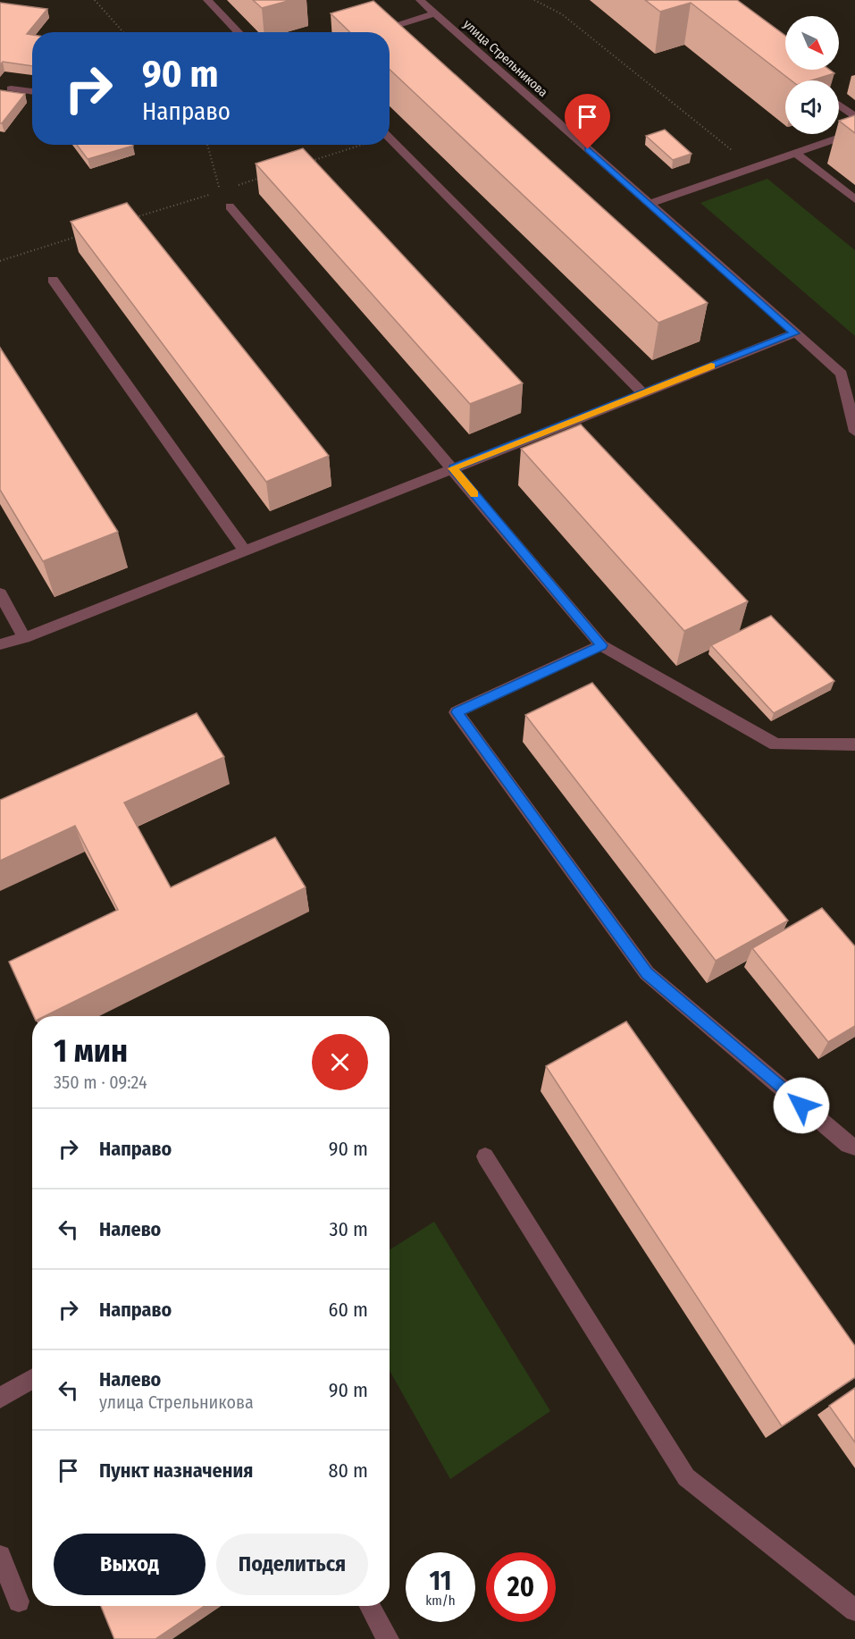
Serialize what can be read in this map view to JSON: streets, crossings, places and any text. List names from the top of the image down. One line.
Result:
{"streets":{"street":["улица Стрельникова"]},"north":"bottom right","page":{"turn":["90 m","Направо"],"heading":["1 мин","350 m · 09:24"],"list":[{"name":"Направо","value":"90 m"},{"name":"Налево","value":"30 m"},{"name":"Направо","value":"60 m"},{"name":"Налево","note":"улица Стрельникова","value":"90 m"},{"name":"Пункт назначения","value":"80 m"}],"buttons":["Выход","Поделиться"],"speed":"11 km/h","limit":"20"}}
